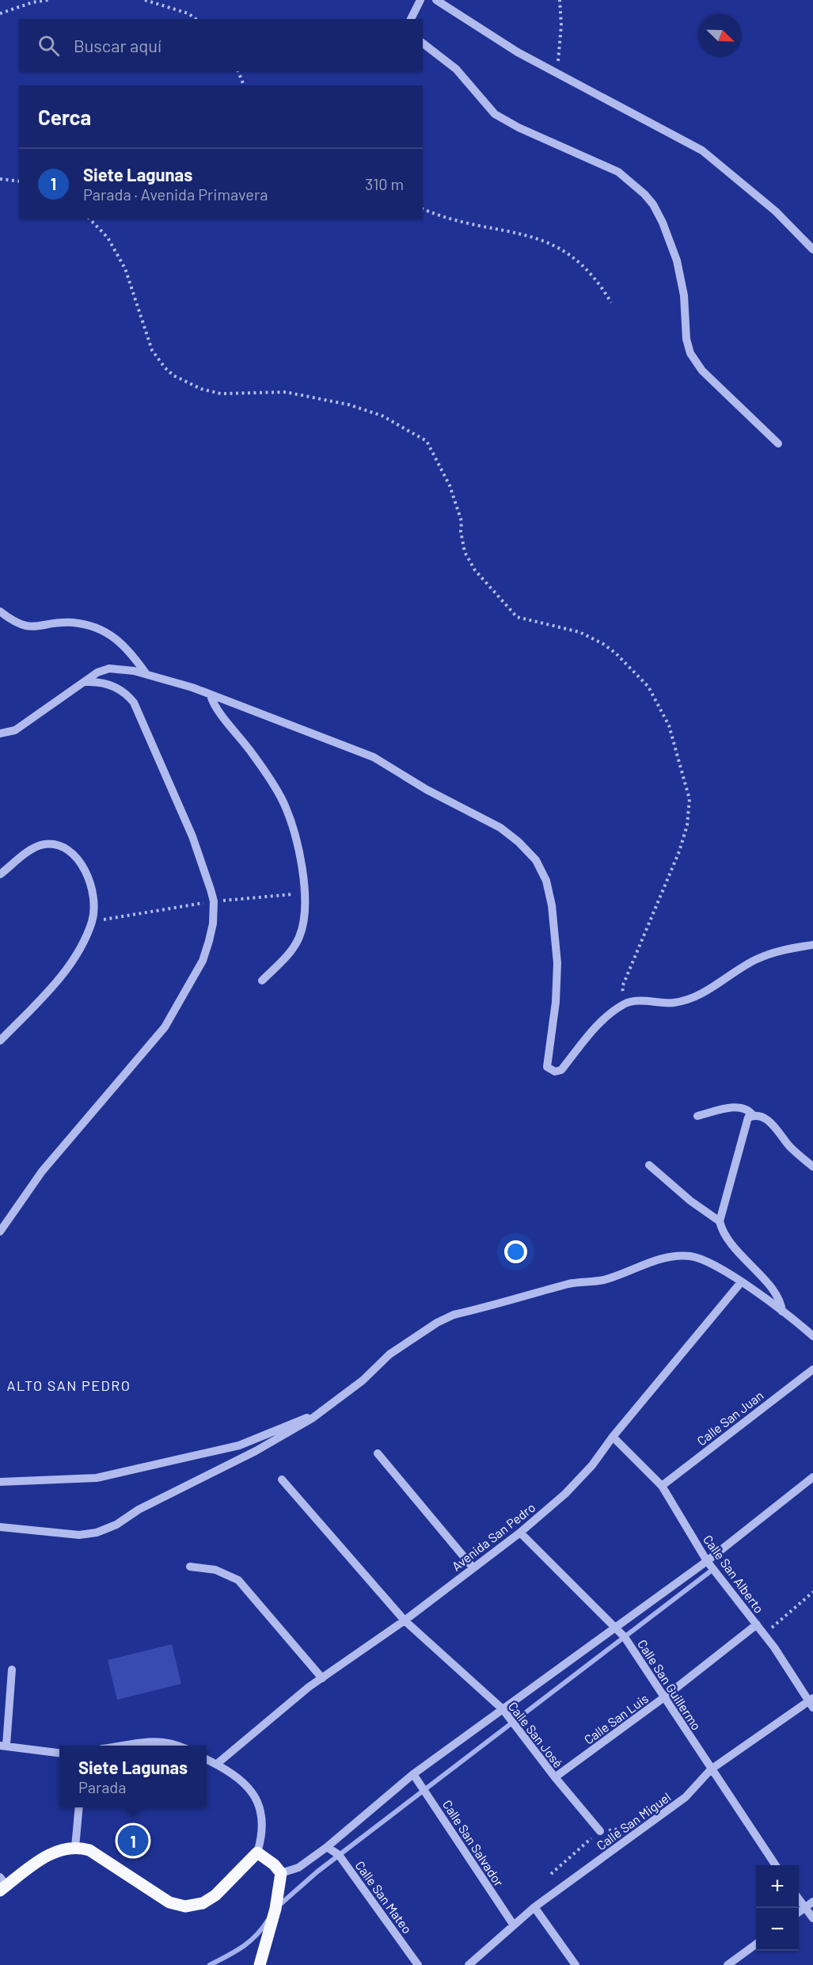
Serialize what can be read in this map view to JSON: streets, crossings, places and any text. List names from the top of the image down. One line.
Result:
{"streets":{"street":["Calle San Juan","Avenida San Pedro","Calle San Alberto","Calle San Guillermo","Calle San Luis","Calle San José","Calle San Miguel","Calle San Salvador","Calle San Mateo"]},"crossings":[["Calle San Juan","Calle San Alberto"],["Avenida San Pedro","Calle San Alberto"],["Avenida San Pedro","Calle San Guillermo"],["Avenida San Pedro","Calle San José"],["Calle San Alberto","Calle San Luis"],["Calle San Alberto","Calle San Miguel"],["Calle San Guillermo","Calle San Luis"],["Calle San Guillermo","Calle San Miguel"],["Calle San Luis","Calle San José"],["Calle San Miguel","Calle San Salvador"]],"districts":["ALTO SAN PEDRO"],"north":"bottom right","page":{"search":"Buscar aquí","heading":"Cerca","list":[{"mark":"1","name":"Siete Lagunas","note":"Parada · Avenida Primavera","value":"310 m"}],"popup":["Siete Lagunas","Parada"],"pins":"1","map_buttons":["+","−"]}}
